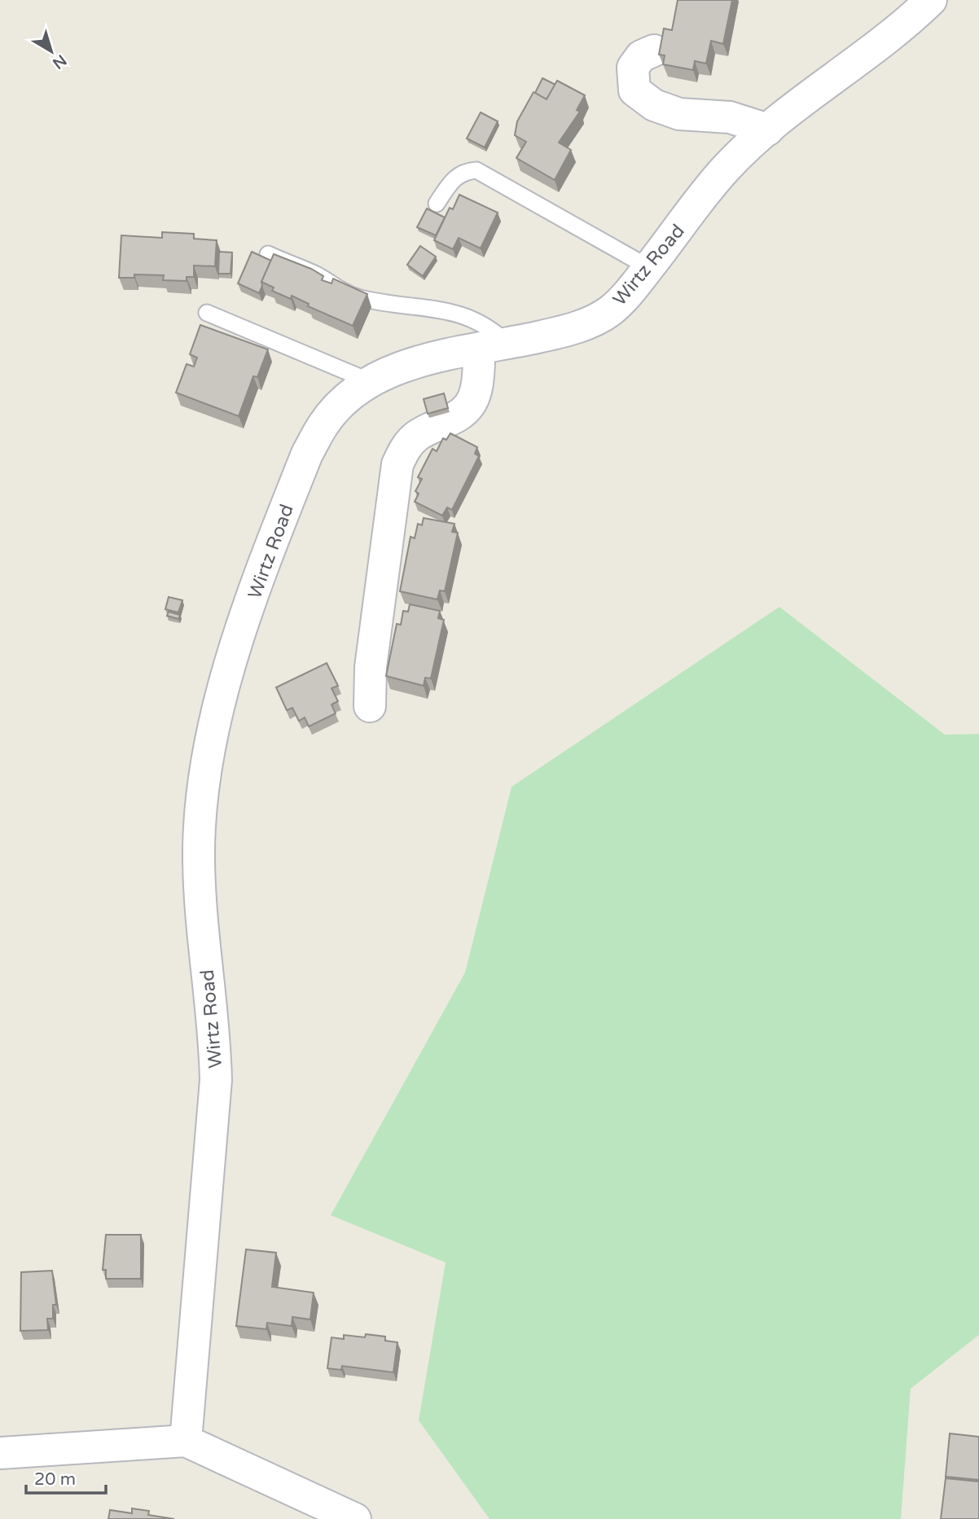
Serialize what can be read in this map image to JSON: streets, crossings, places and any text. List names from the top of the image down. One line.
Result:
{"streets":{"street":["Wirtz Road"]},"scale_bar":"20 m","north":"bottom right"}
